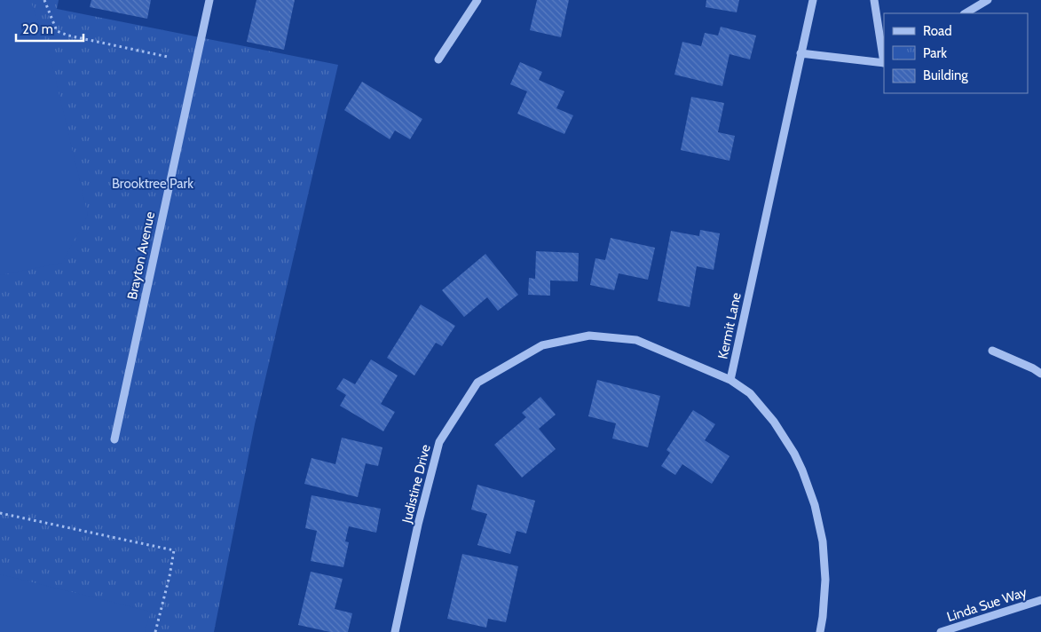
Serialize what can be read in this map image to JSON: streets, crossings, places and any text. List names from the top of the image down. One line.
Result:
{"streets":{"street":["Brayton Avenue","Kermit Lane","Judistine Drive","Linda Sue Way"]},"crossings":[["Kermit Lane","Judistine Drive"]],"parks":["Brooktree Park"],"legend":["Road","Park","Building"],"scale_bar":"20 m"}
